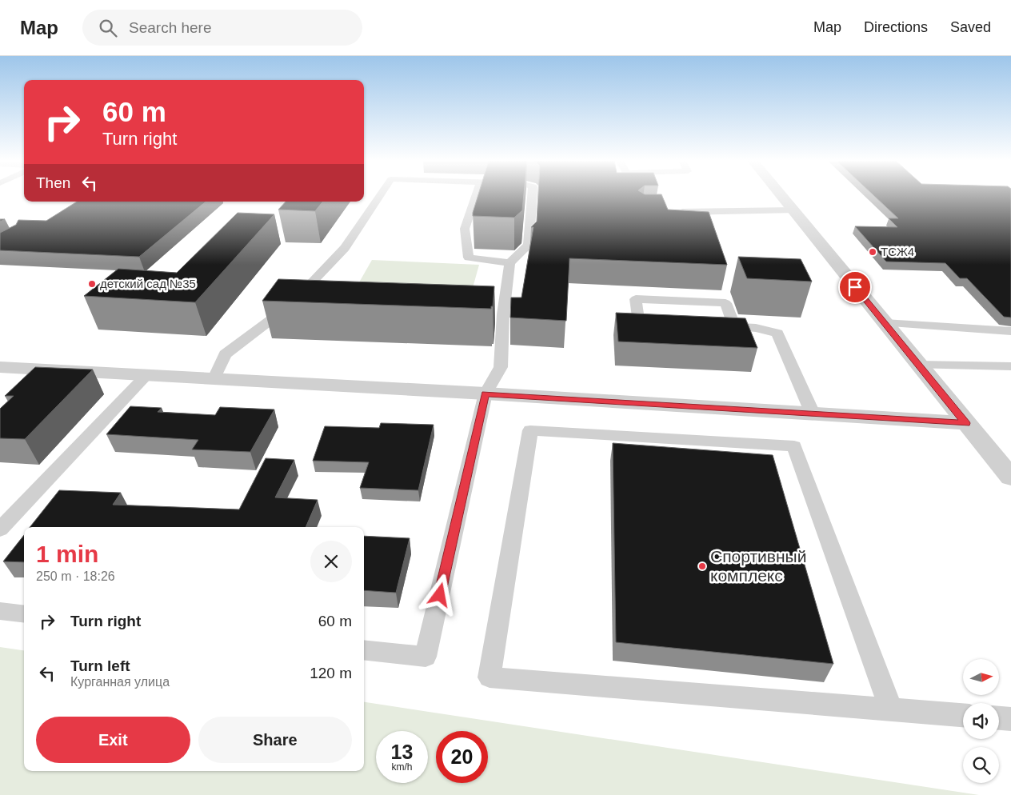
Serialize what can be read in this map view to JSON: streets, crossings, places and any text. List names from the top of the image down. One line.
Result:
{"places":["ТСЖ4","детский сад №35","Спортивный комплекс"],"north":"right","page":{"header":"Map","search":"Search here","nav":["Map","Directions","Saved"],"turn":["60 m","Turn right"],"then":"Then","heading":["1 min","250 m · 18:26"],"list":[{"name":"Turn right","value":"60 m"},{"name":"Turn left","note":"Курганная улица","value":"120 m"}],"buttons":["Exit","Share"],"speed":"13 km/h","limit":"20"}}
